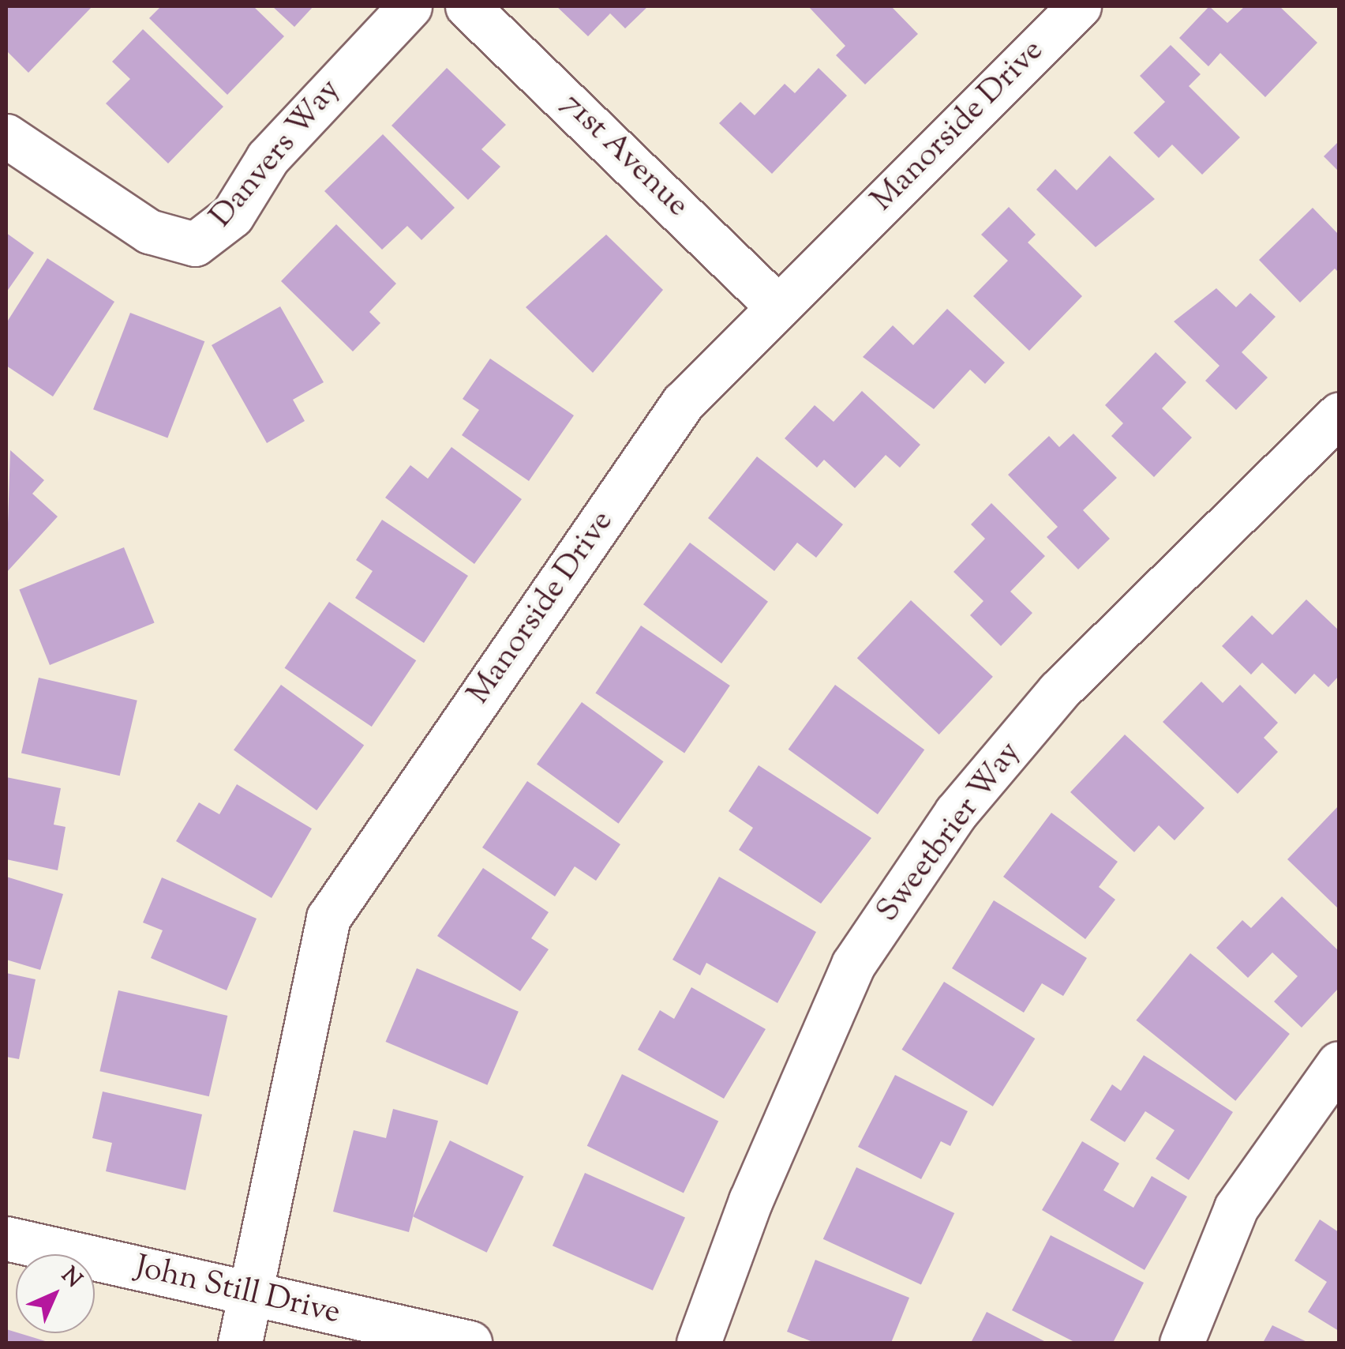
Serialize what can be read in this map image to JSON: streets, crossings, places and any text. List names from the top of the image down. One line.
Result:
{"streets":{"street":["Manorside Drive","Danvers Way","71st Avenue","Sweetbrier Way","John Still Drive"]},"crossings":[["Manorside Drive","71st Avenue"],["Manorside Drive","John Still Drive"]],"north":"top right"}
